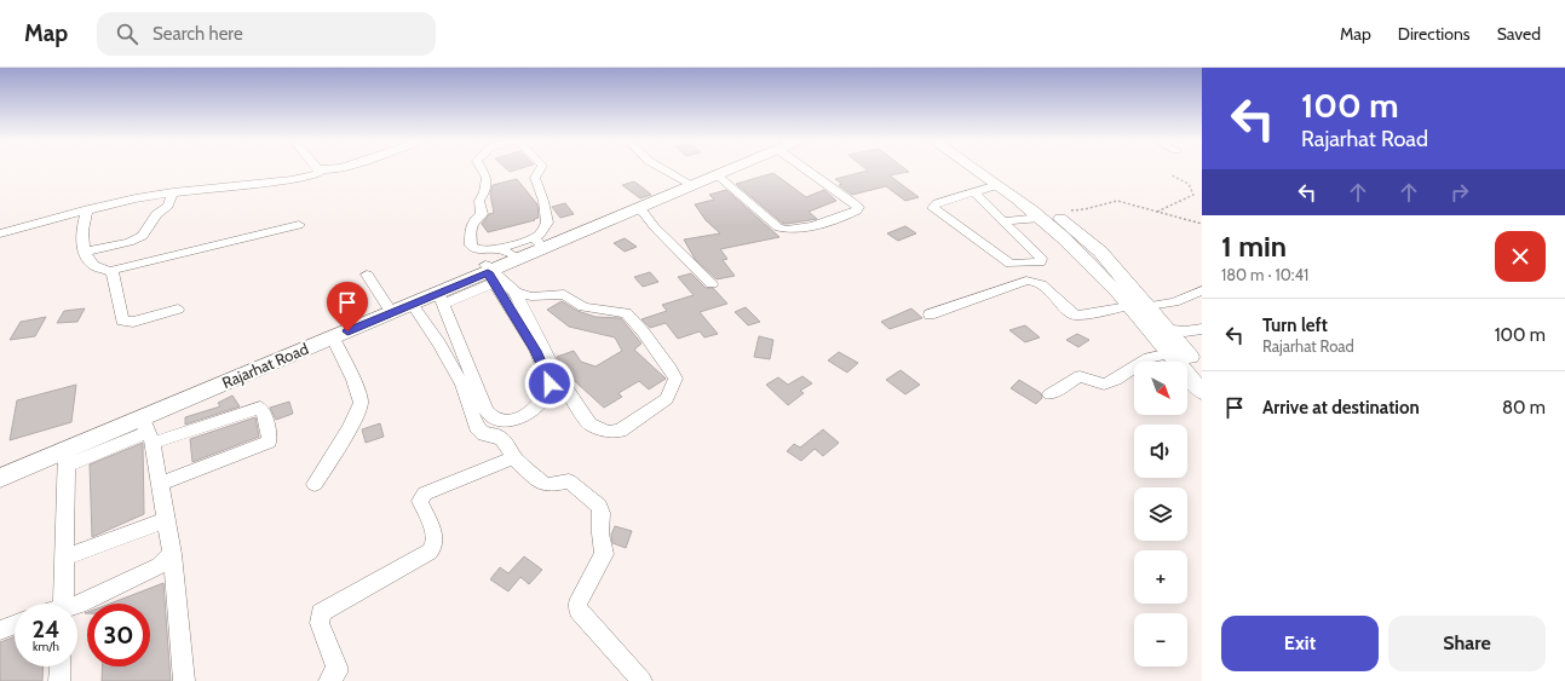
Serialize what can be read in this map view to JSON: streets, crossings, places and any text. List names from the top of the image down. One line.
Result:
{"streets":{"main road":["Rajarhat Road"]},"north":"bottom right","page":{"header":"Map","search":"Search here","nav":["Map","Directions","Saved"],"turn":["100 m","Rajarhat Road"],"heading":["1 min","180 m · 10:41"],"list":[{"name":"Turn left","note":"Rajarhat Road","value":"100 m"},{"name":"Arrive at destination","value":"80 m"}],"map_buttons":["+","−"],"speed":"24 km/h","limit":"30","buttons":["Exit","Share"]}}
